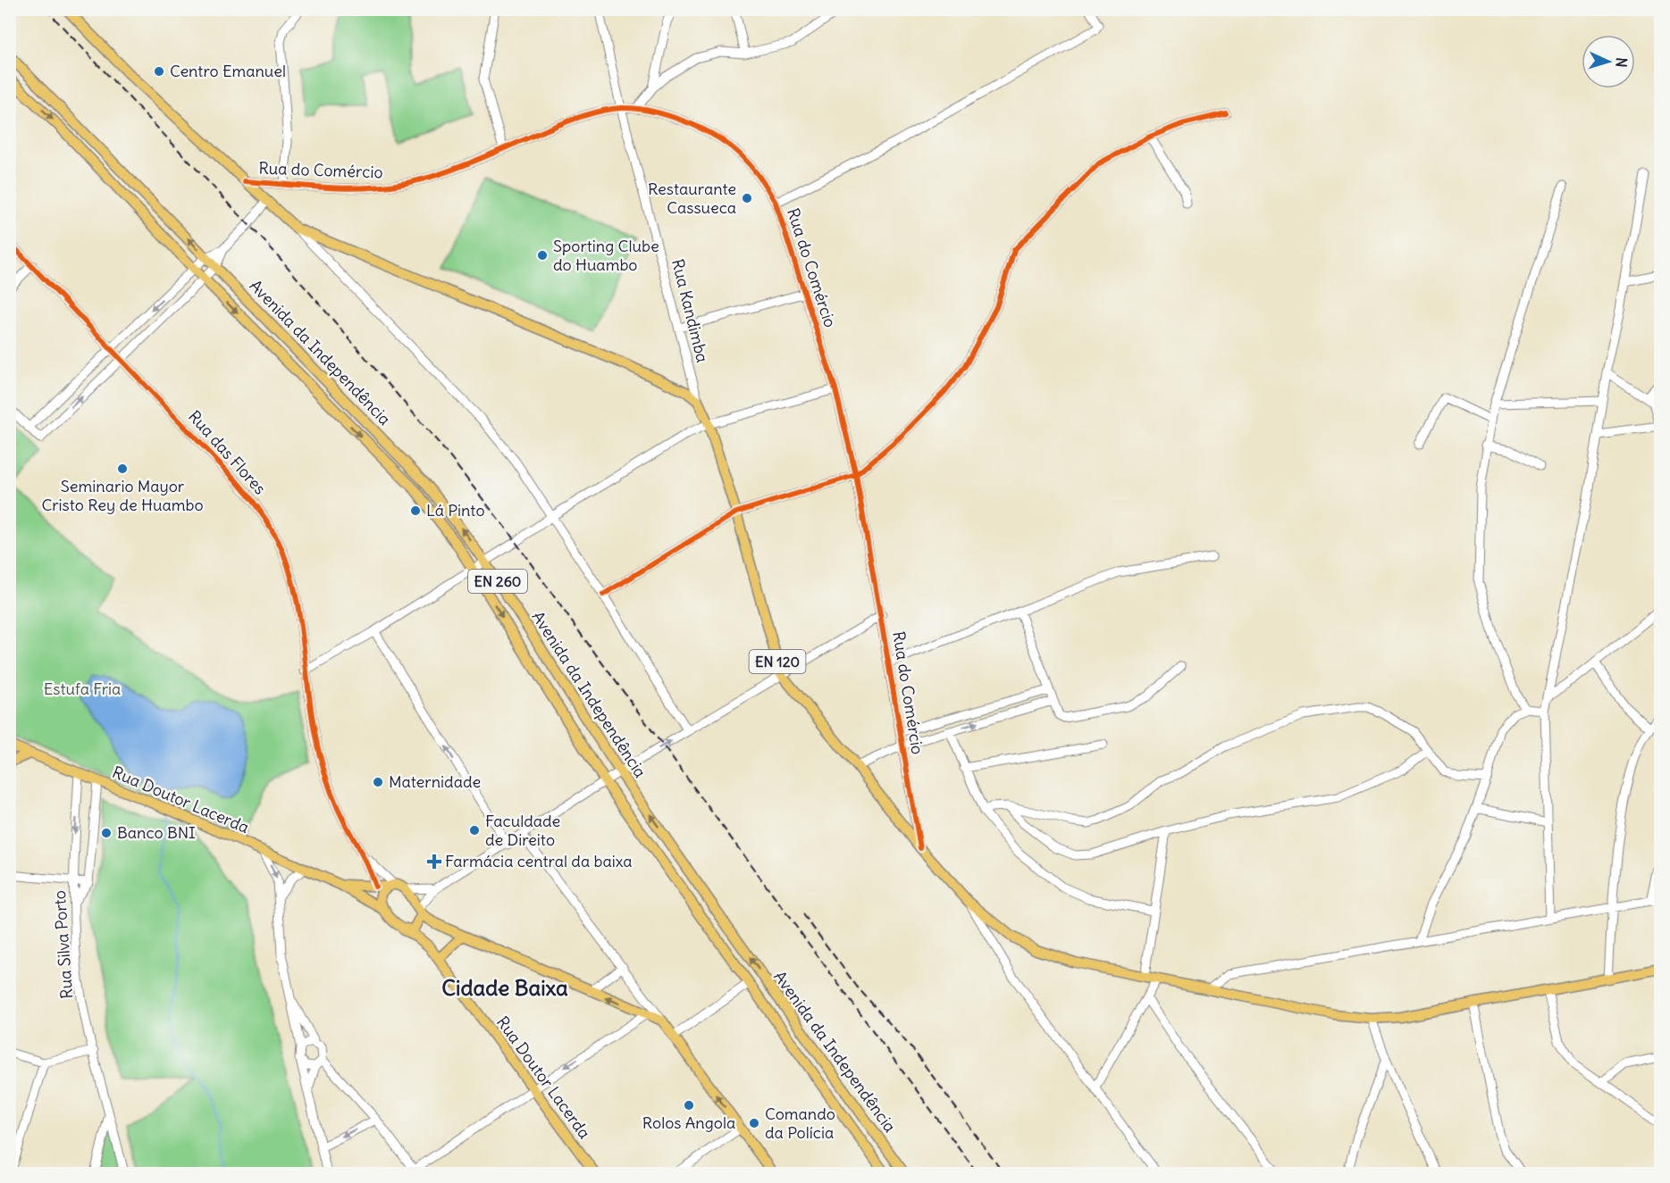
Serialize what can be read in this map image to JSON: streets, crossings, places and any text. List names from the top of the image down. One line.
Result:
{"streets":{"main road":["Avenida da Independência","EN 260","EN 120","Rua Doutor Lacerda"],"street":["Rua do Comércio","Rua Kandimba","Rua das Flores","Rua Silva Porto"]},"crossings":[["Rua do Comércio","Rua Kandimba"],["Rua do Comércio","EN 120"],["Rua Kandimba","EN 120"],["Rua das Flores","Rua Doutor Lacerda"],["Rua Doutor Lacerda","Rua Silva Porto"]],"districts":["Cidade Baixa"],"parks":["Estufa Fria"],"places":{"other":["Centro Emanuel","Restaurante Cassueca","Sporting Clube do Huambo","Seminario Mayor Cristo Rey de Huambo","Lá Pinto","Maternidade","Faculdade de Direito","Banco BNI","Rolos Angola","Comando da Polícia"],"health":["Farmácia central da baixa"]},"north":"right"}
